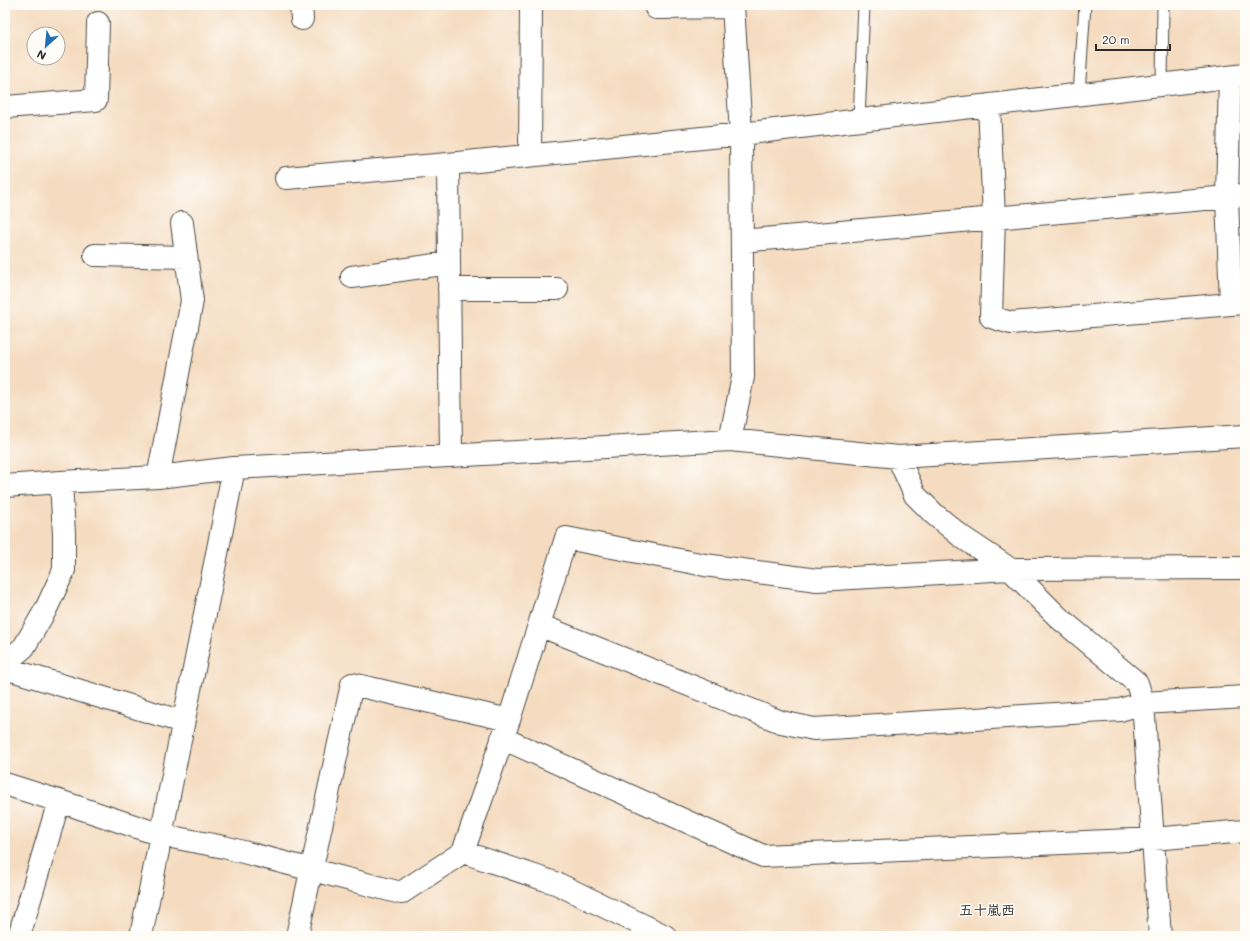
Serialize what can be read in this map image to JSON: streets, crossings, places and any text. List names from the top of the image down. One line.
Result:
{"districts":["五十嵐西"],"scale_bar":"20 m","north":"bottom left"}
